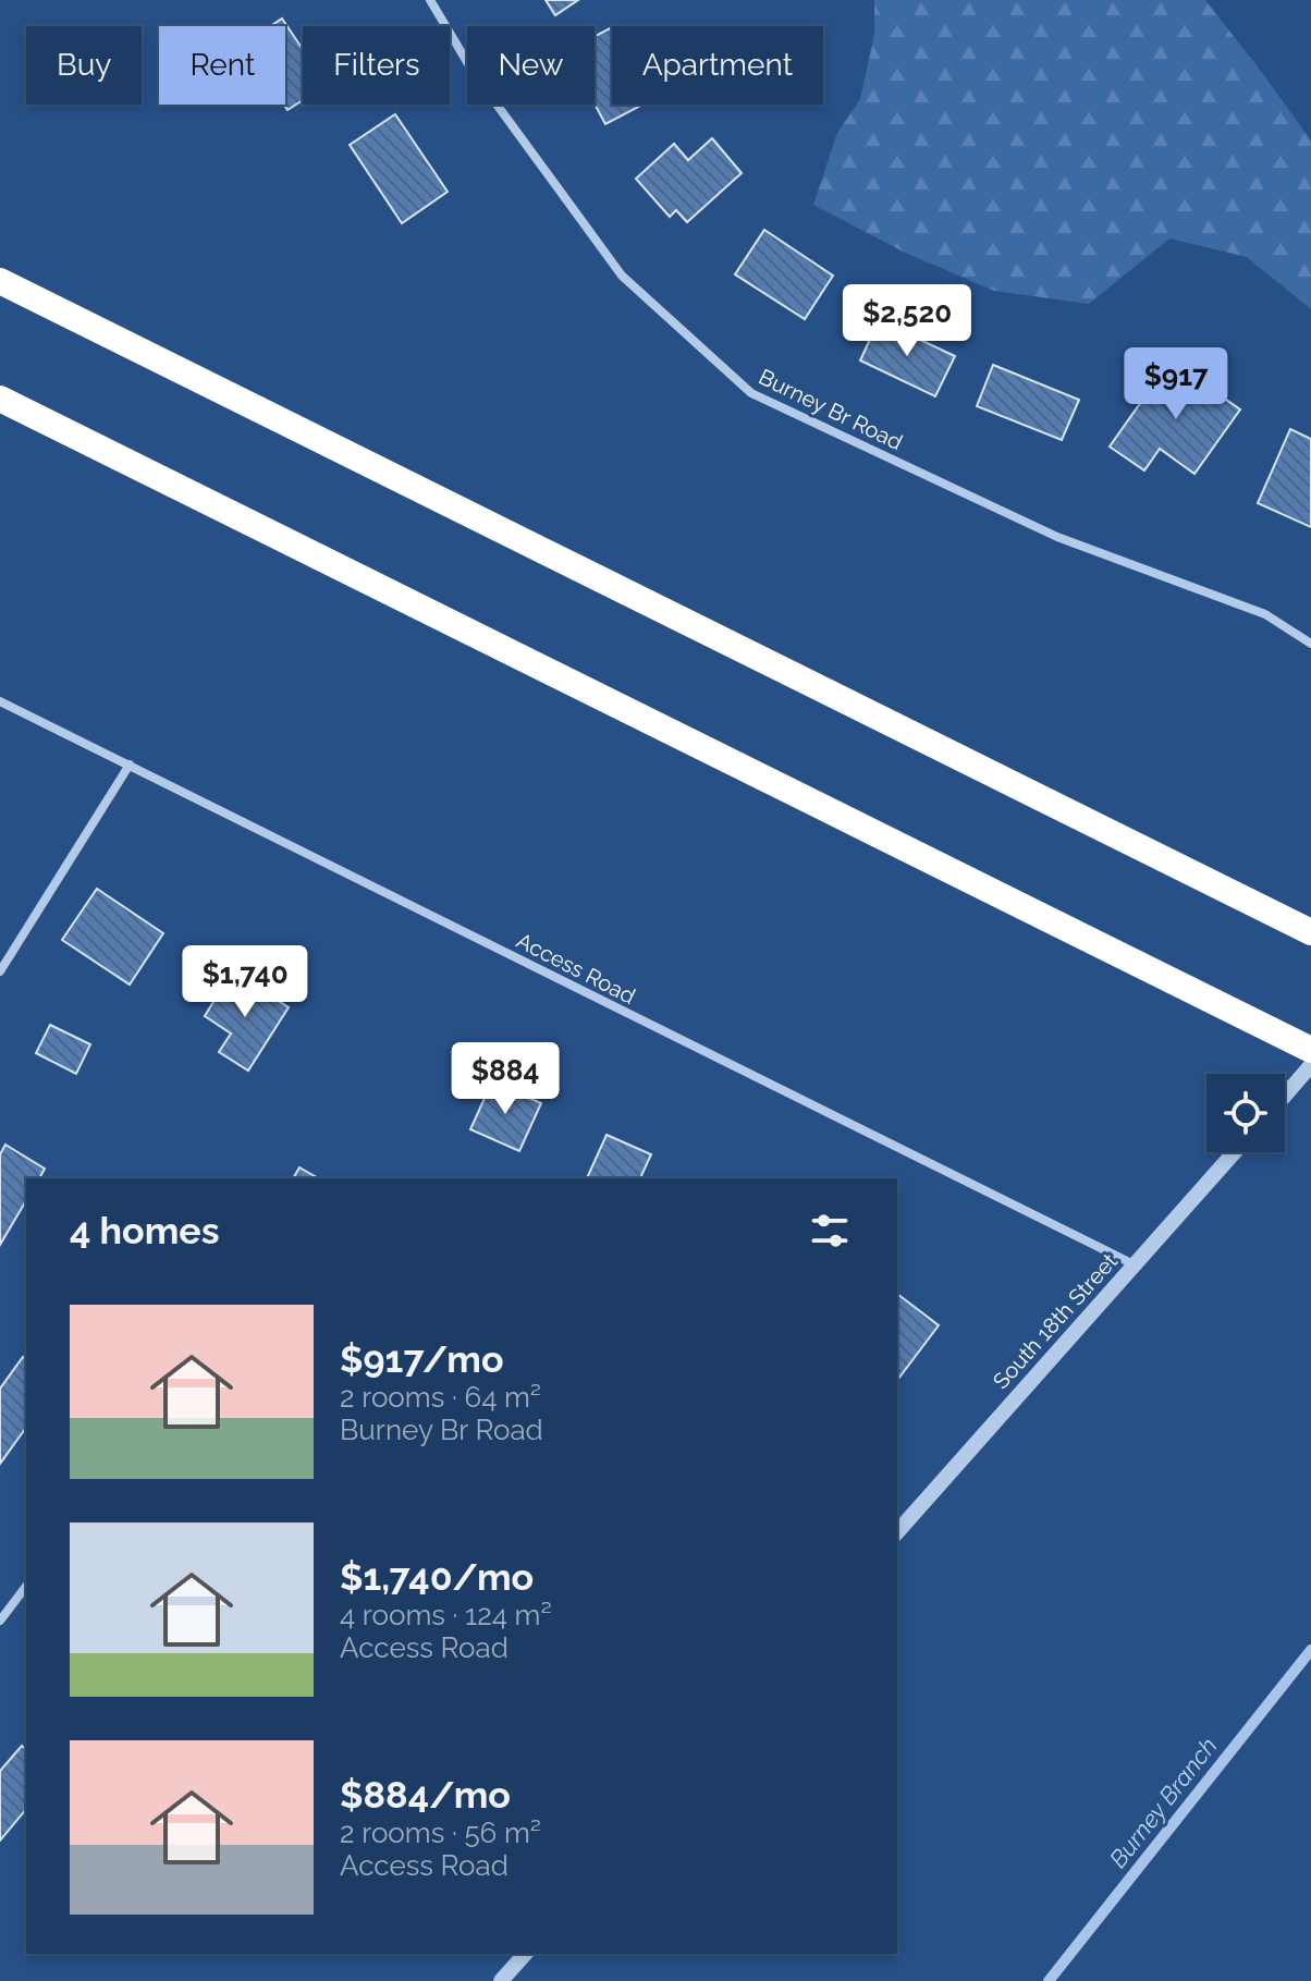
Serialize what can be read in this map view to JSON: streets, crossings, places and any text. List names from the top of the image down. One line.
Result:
{"streets":{"street":["Burney Br Road","Access Road","South 18th Street"]},"crossings":[["Access Road","South 18th Street"]],"water":["Burney Branch"],"page":{"chip":["Buy","Rent","Filters","New","Apartment"],"price":["$2,520","$917","$1,740","$884"],"heading":"4 homes","list":[{"name":"$917/mo","note":"2 rooms · 64 m² · Burney Br Road"},{"name":"$1,740/mo","note":"4 rooms · 124 m² · Access Road"},{"name":"$884/mo","note":"2 rooms · 56 m² · Access Road"}]}}
